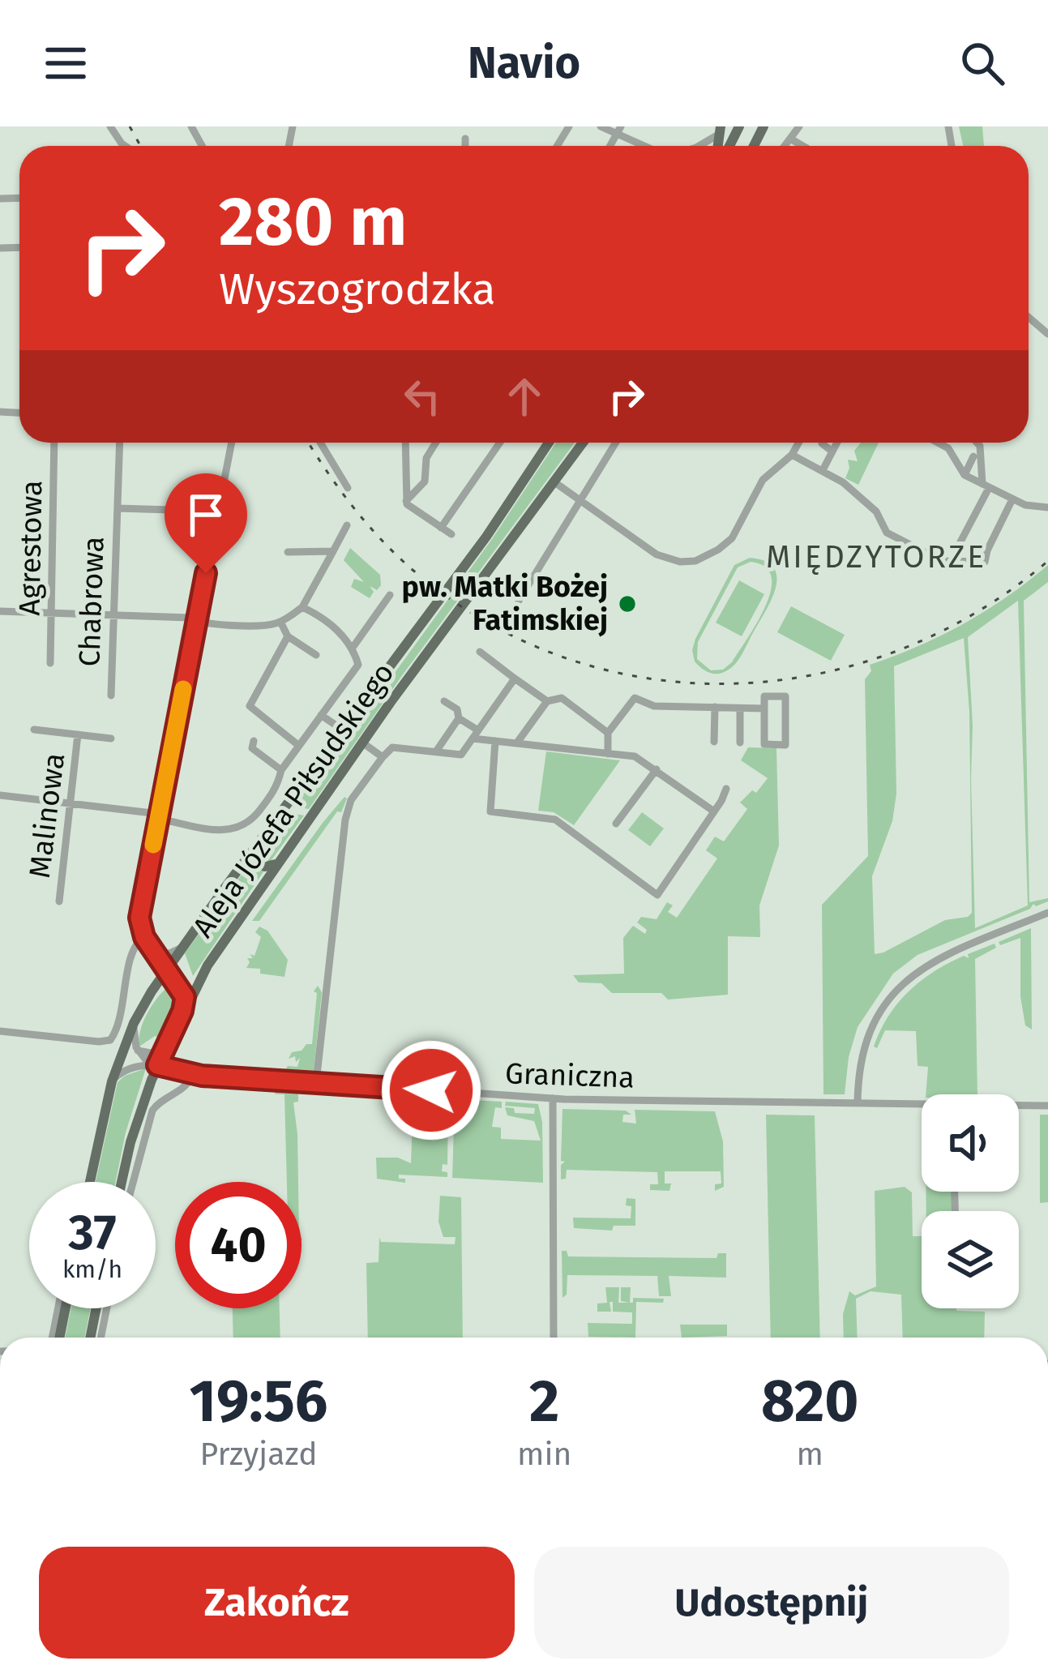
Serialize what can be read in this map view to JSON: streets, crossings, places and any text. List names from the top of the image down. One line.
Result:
{"streets":{"main road":["Aleja Józefa Piłsudskiego"],"street":["Agrestowa","Chabrowa","Malinowa","Graniczna"]},"crossings":[["Aleja Józefa Piłsudskiego","Graniczna"]],"districts":["MIĘDZYTORZE"],"places":["pw. Matki Bożej Fatimskiej"],"page":{"header":"Navio","turn":["280 m","Wyszogrodzka"],"speed":"37 km/h","limit":"40","eta":["19:56","Przyjazd","2","min","820","m"],"buttons":["Zakończ","Udostępnij"]}}
